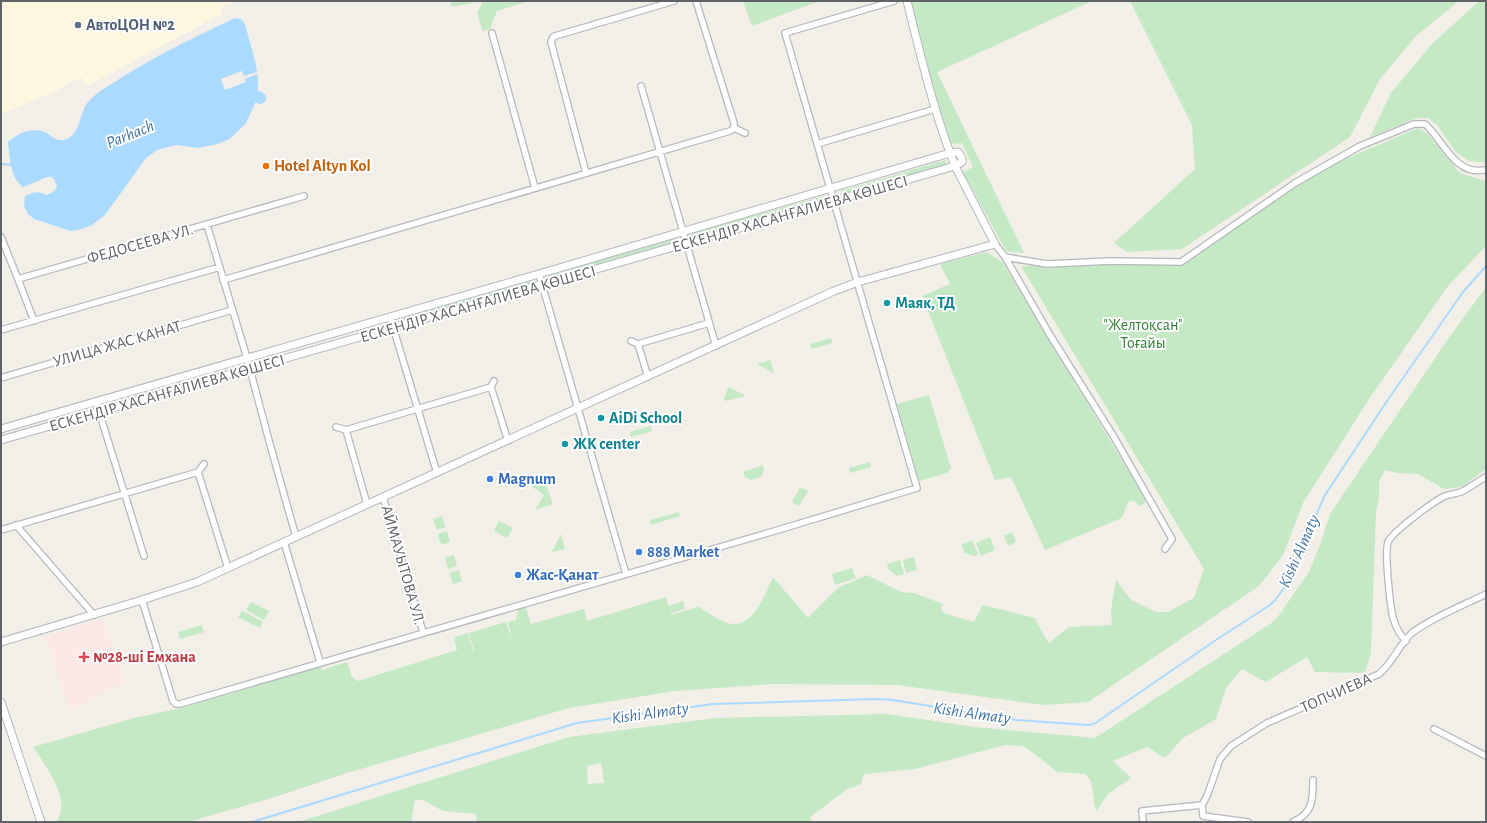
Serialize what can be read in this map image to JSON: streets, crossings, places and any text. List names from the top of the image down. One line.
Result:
{"streets":{"street":["ЕСКЕНДІР ХАСАНҒАЛИЕВА КӨШЕСІ","ФЕДОСЕЕВА УЛ.","УЛИЦА ЖАС КАНАТ","АЙМАУЫТОВА УЛ.","ТОПЧИЕВА"]},"water":["Parhach","Kіshі Almaty"],"parks":["\"Желтоқсан\" Тоғайы"],"places":{"other":["АвтоЦОН №2","Hotel Altyn Kol","Маяк, ТД","AiDi School","ЖК center","Magnum","888 Market","Жас-Қанат"],"health":["№28-ші Емхана"]}}
